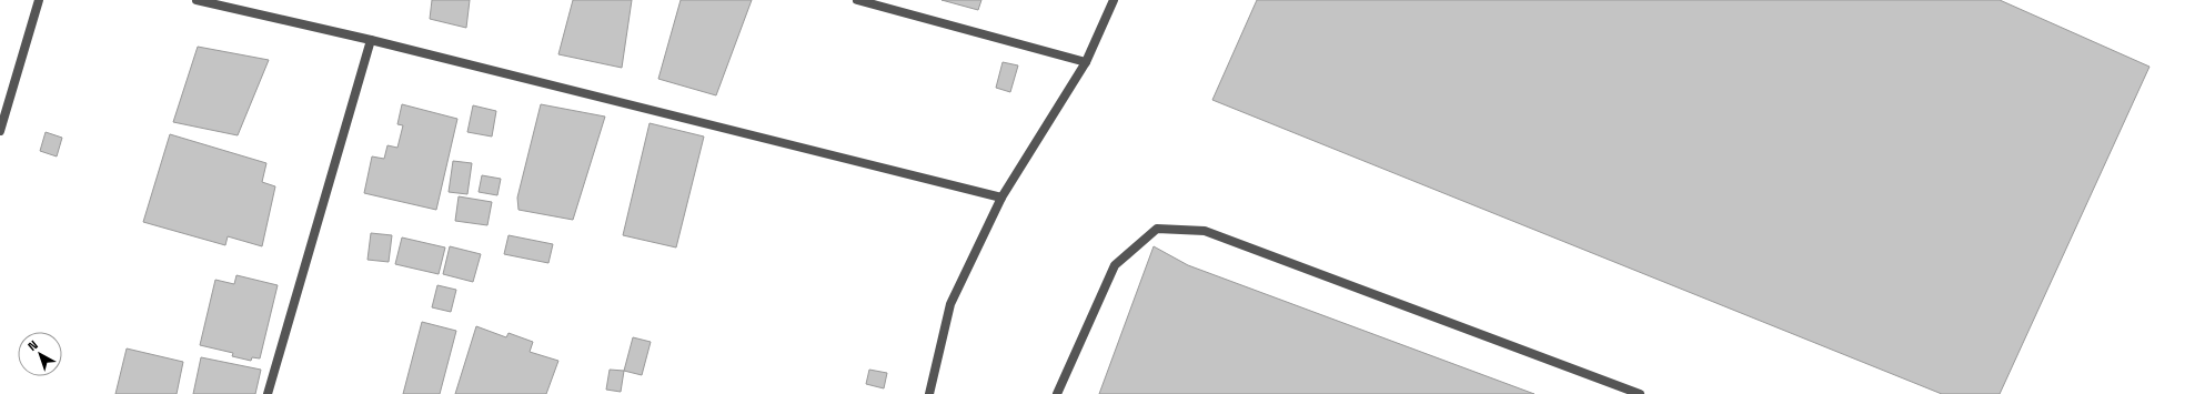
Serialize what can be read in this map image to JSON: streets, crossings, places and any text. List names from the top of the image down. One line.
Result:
{"north":"top left"}
